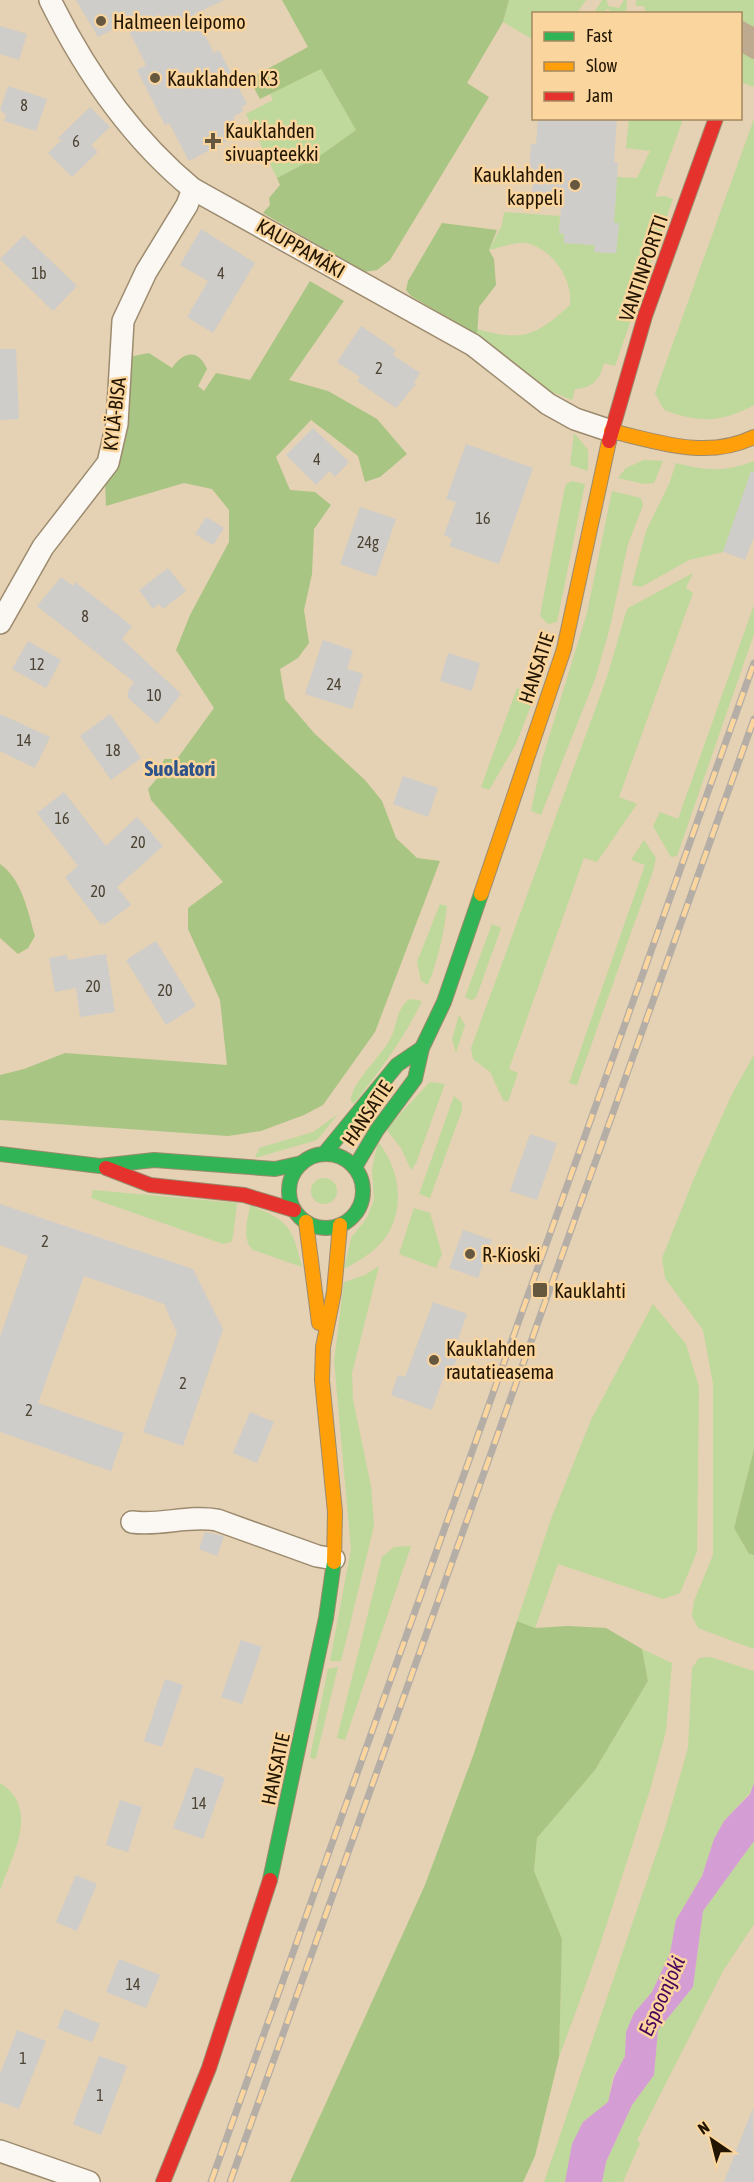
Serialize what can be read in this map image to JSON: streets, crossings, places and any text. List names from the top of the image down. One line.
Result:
{"streets":{"main road":["VANTINPORTTI","HANSATIE"],"street":["KAUPPAMÄKI","KYLÄ-BISA"]},"crossings":[["KAUPPAMÄKI","VANTINPORTTI"],["KAUPPAMÄKI","KYLÄ-BISA"],["KAUPPAMÄKI","HANSATIE"],["VANTINPORTTI","HANSATIE"]],"districts":["Suolatori"],"water":["Espoonjoki"],"places":{"other":["Halmeen leipomo","Kauklahden K3","Kauklahden kappeli","R-Kioski","Kauklahden rautatieasema"],"health":["Kauklahden sivuapteekki"],"transit":["Kauklahti"]},"house_numbers":["8","6","1b","4","2","4","16","24g","8","12","24","10","14","18","16","20","20","20","20","2","2","2","14","14","1","1"],"legend":["Fast","Slow","Jam"],"north":"top left"}
